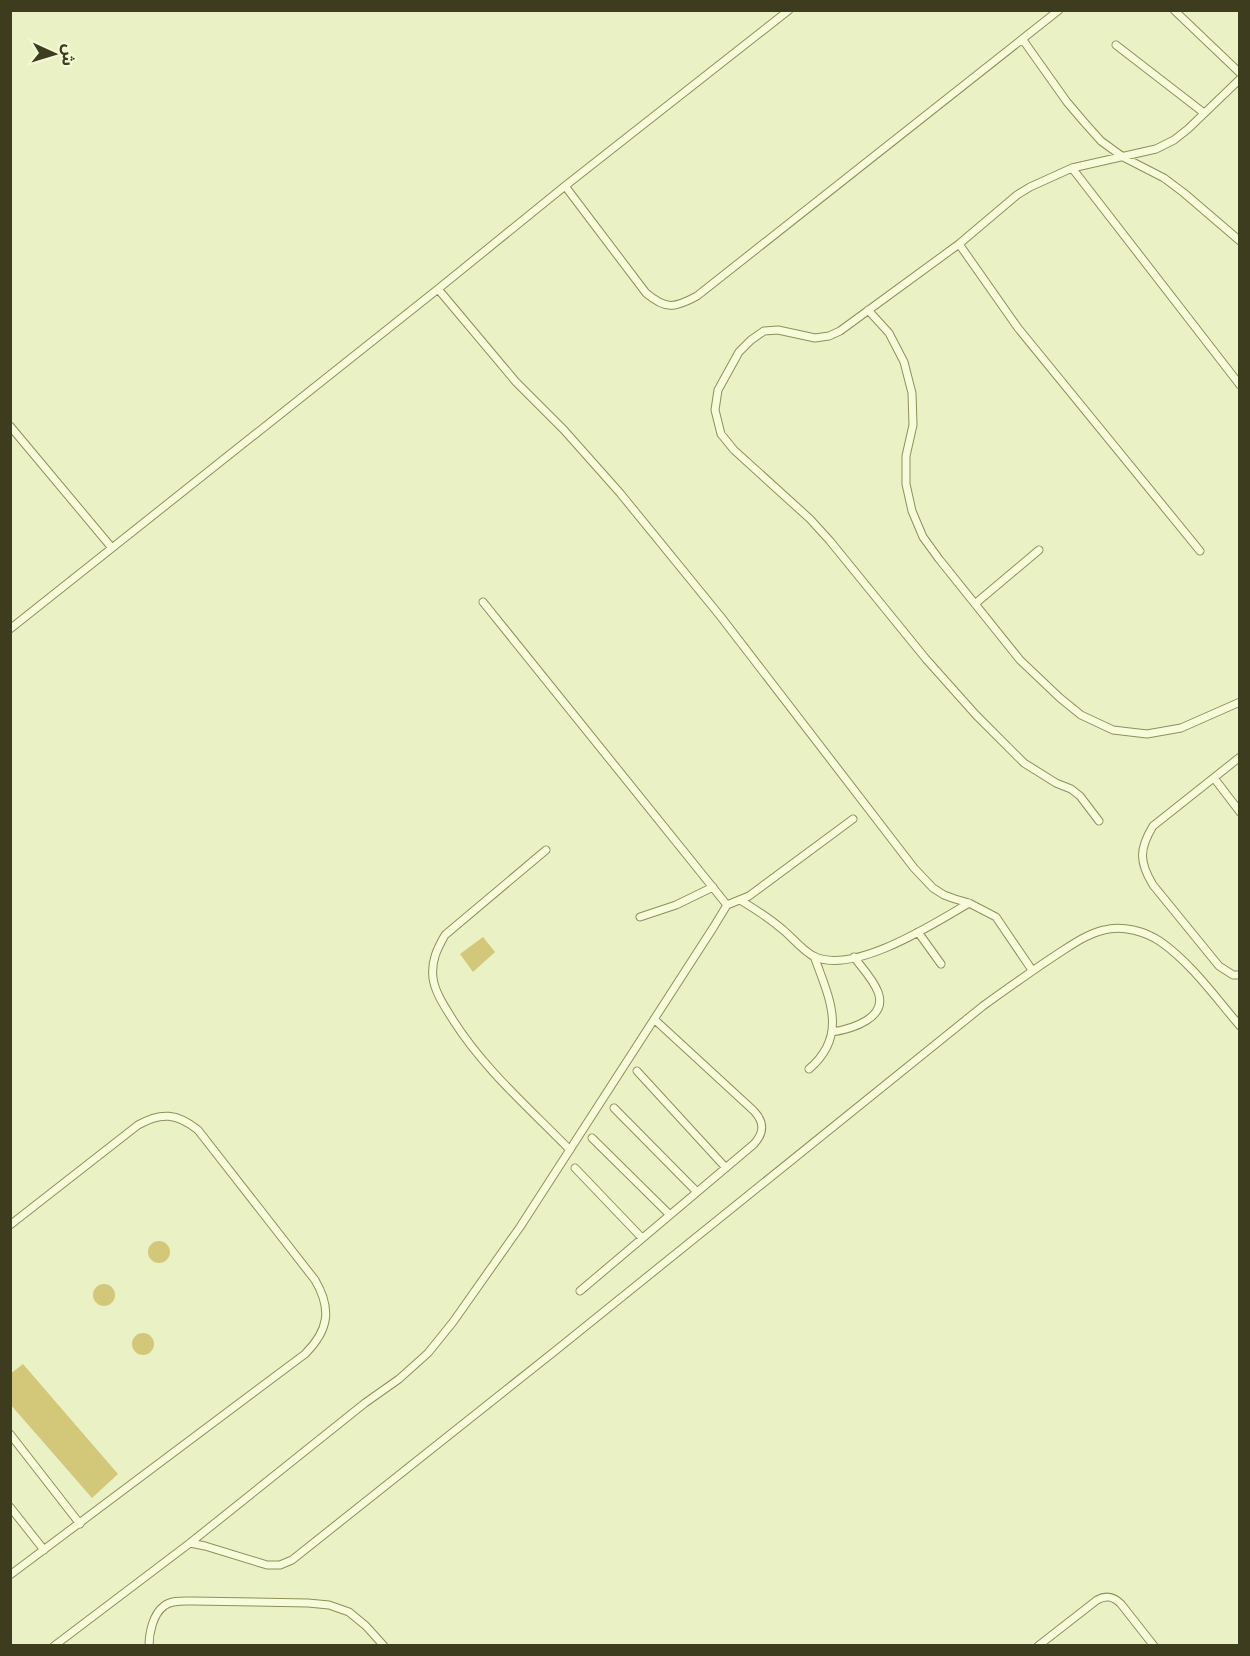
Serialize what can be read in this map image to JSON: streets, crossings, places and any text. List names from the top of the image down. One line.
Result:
{"north":"right"}
